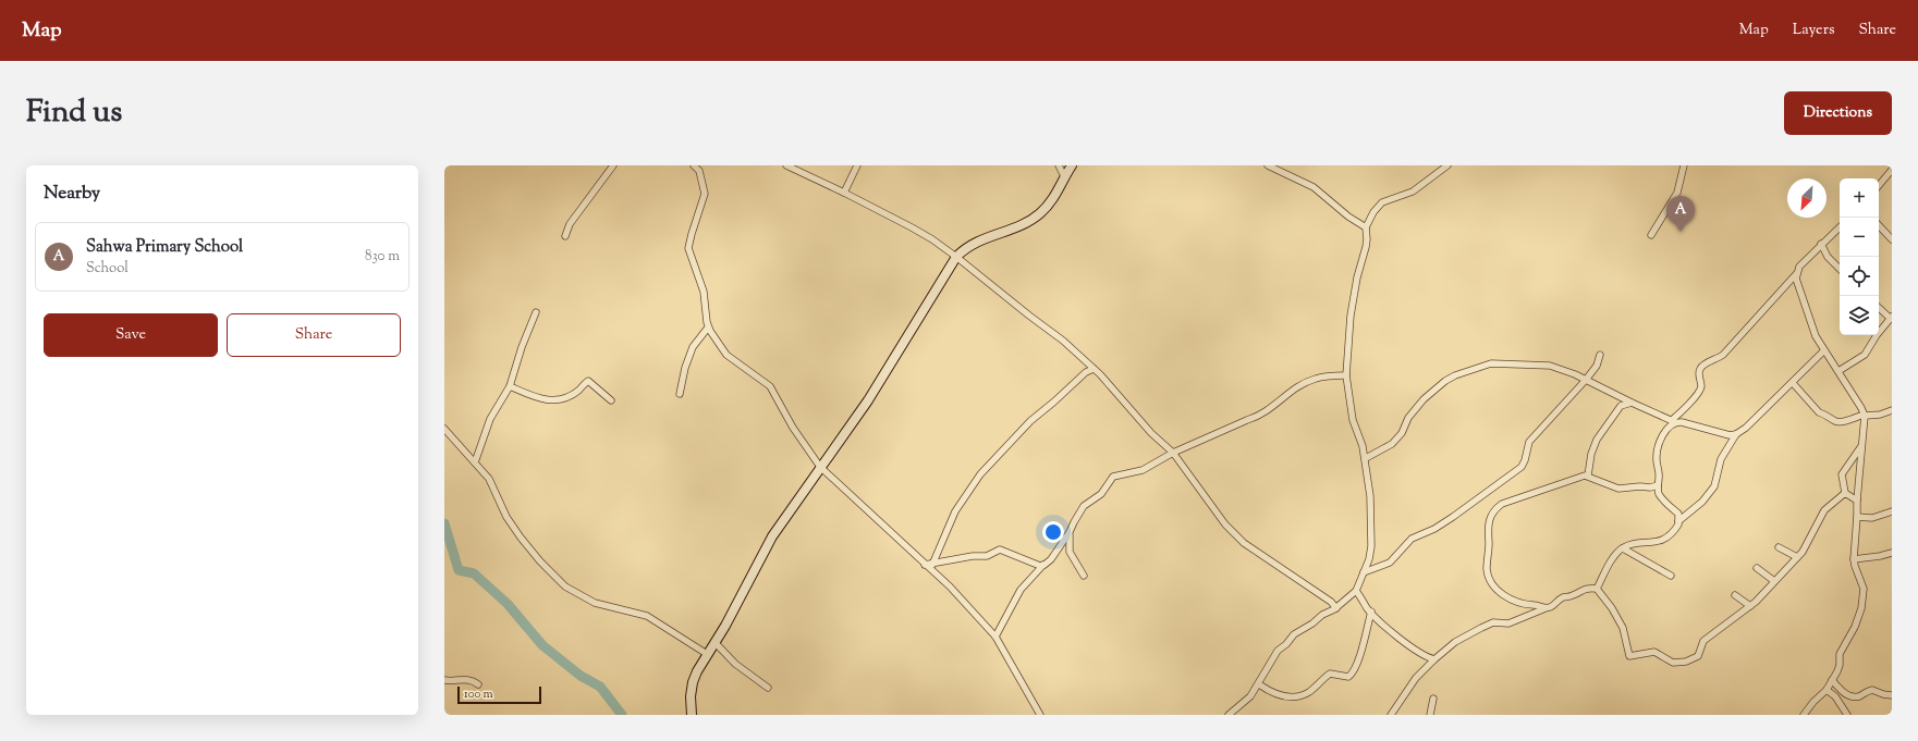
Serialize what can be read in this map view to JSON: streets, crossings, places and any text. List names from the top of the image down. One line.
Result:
{"scale_bar":"100 m","north":"bottom left","page":{"header":"Map","nav":["Map","Layers","Share"],"title":"Find us","buttons":["Directions",["Save","Share"]],"heading":"Nearby","map_buttons":["+","−"],"pins":"A","list":[{"mark":"A","name":"Sahwa Primary School","note":"School","value":"830 m"}],"scale":"100 m"}}
